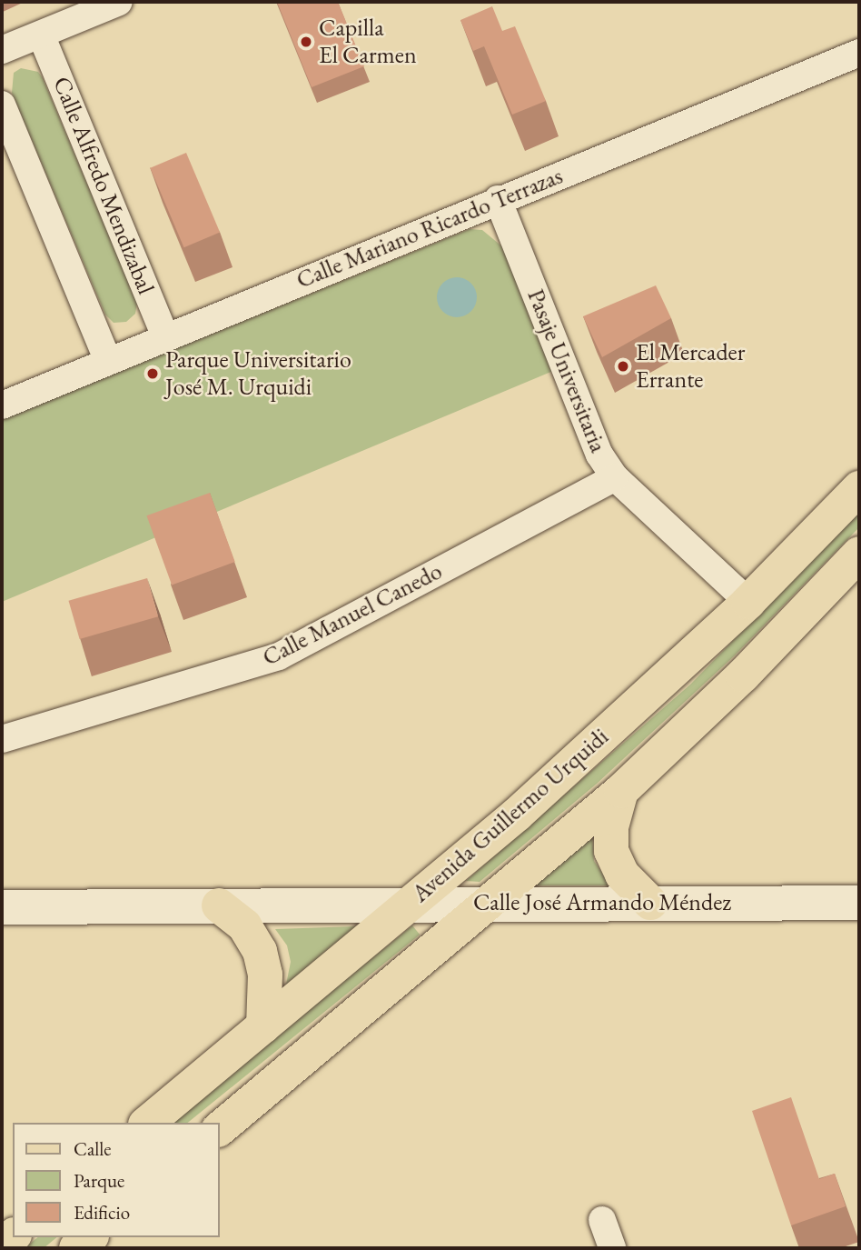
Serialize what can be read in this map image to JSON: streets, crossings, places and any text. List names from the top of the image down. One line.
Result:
{"streets":{"main road":["Avenida Guillermo Urquidi"],"street":["Calle Alfredo Mendizabal","Calle Mariano Ricardo Terrazas","Pasaje Universitaria","Calle Manuel Canedo","Calle José Armando Méndez"]},"crossings":[["Calle Alfredo Mendizabal","Calle Mariano Ricardo Terrazas"],["Calle Mariano Ricardo Terrazas","Pasaje Universitaria"],["Pasaje Universitaria","Calle Manuel Canedo"],["Pasaje Universitaria","Avenida Guillermo Urquidi"],["Avenida Guillermo Urquidi","Calle José Armando Méndez"]],"places":["Capilla El Carmen","El Mercader Errante","Parque Universitario José M. Urquidi"],"legend":["Calle","Parque","Edificio"]}
